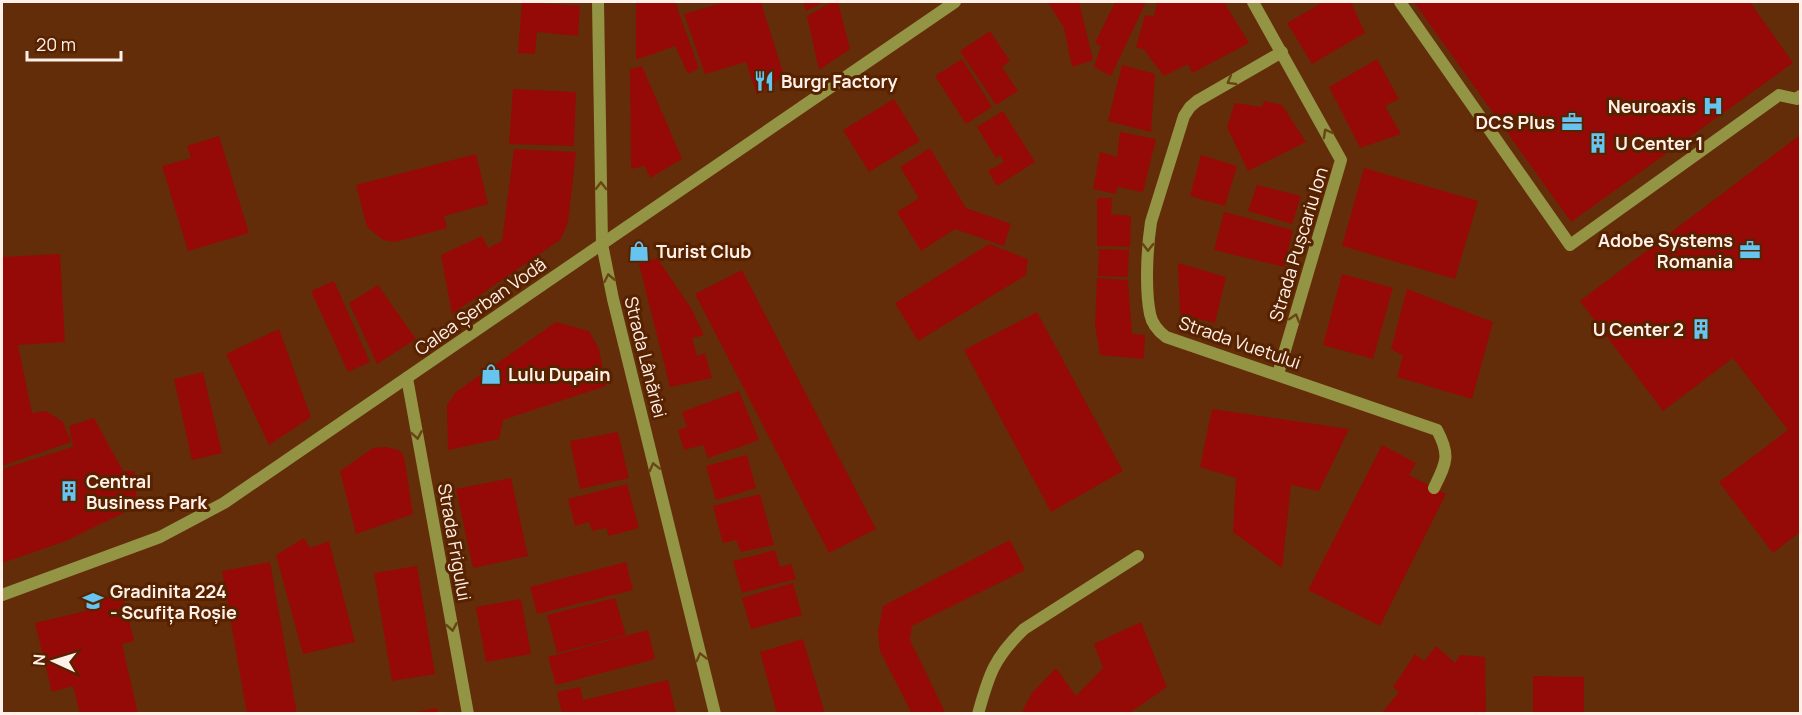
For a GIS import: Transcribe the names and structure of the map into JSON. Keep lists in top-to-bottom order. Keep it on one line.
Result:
{"streets":{"street":["Strada Pușcariu Ion","Calea Șerban Vodă","Strada Vuetului","Strada Lânăriei","Strada Frigului"]},"crossings":[["Strada Pușcariu Ion","Strada Vuetului"],["Calea Șerban Vodă","Strada Lânăriei"],["Calea Șerban Vodă","Strada Frigului"]],"one_way":["Strada Pușcariu Ion","Strada Lânăriei","Strada Frigului"],"places":{"restaurant":["Burgr Factory"],"hospital":["Neuroaxis"],"office":["DCS Plus","Adobe Systems Romania"],"building":["U Center 1","U Center 2","Central Business Park"],"shop":["Turist Club","Lulu Dupain"],"school or university":["Gradinita 224 - Scufița Roșie"]},"scale_bar":"20 m","north":"left"}
